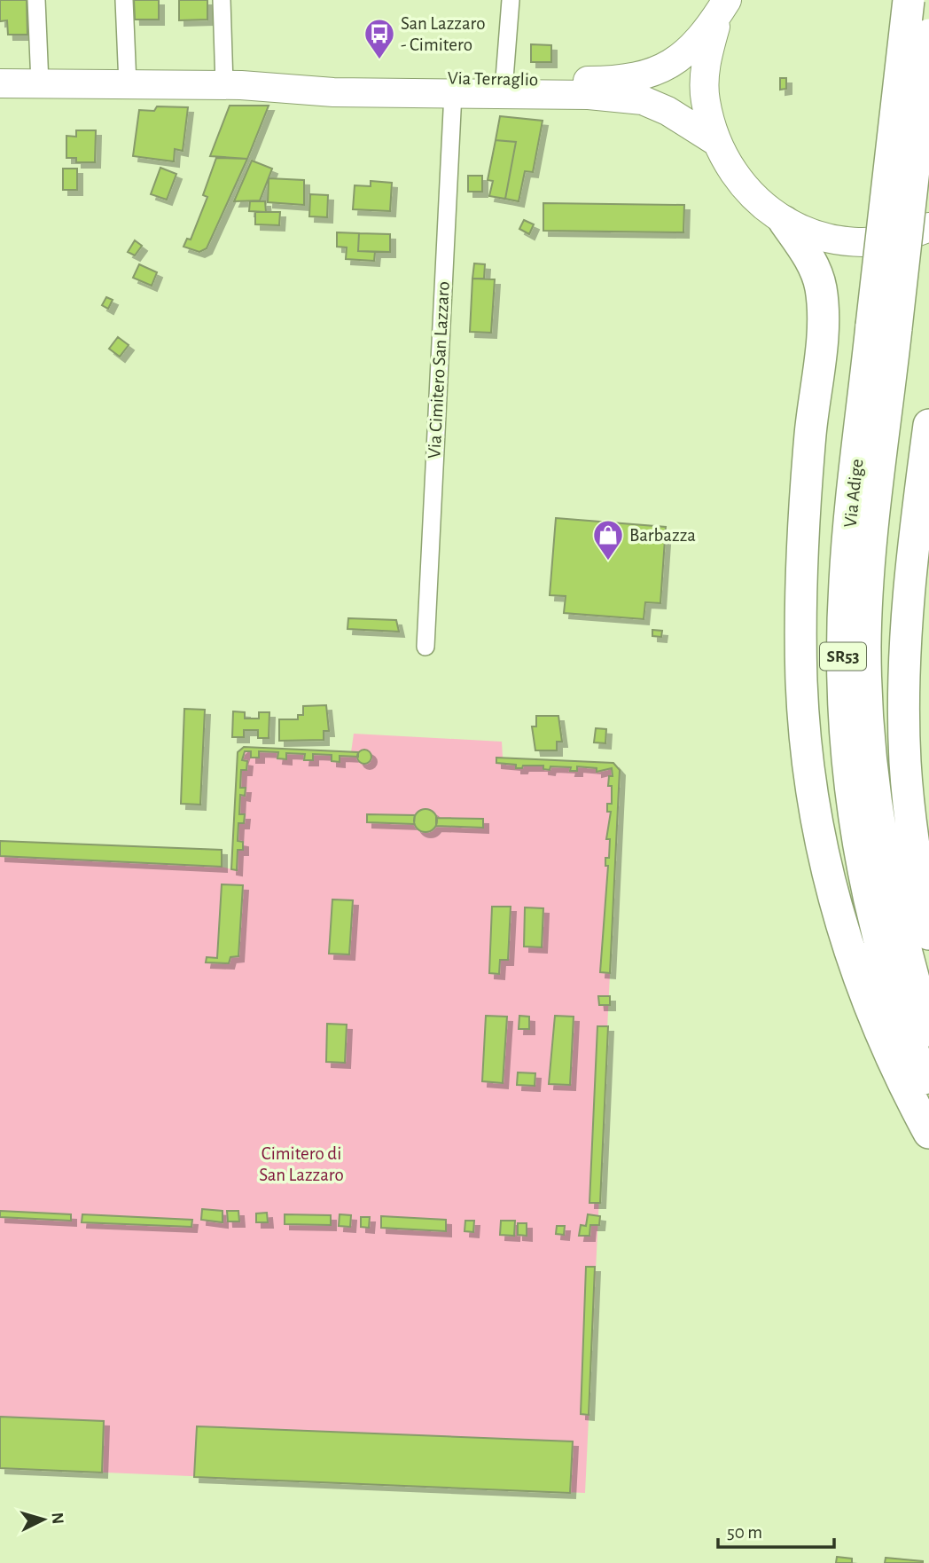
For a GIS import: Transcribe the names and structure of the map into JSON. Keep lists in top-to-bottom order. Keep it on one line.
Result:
{"streets":{"highway":["Via Adige","SR53"],"main road":["Via Terraglio"],"street":["Via Cimitero San Lazzaro"]},"crossings":[["Via Terraglio","Via Cimitero San Lazzaro"],["Via Adige","SR53"]],"parks":["Cimitero di San Lazzaro"],"places":{"bus stop":["San Lazzaro - Cimitero"],"shop":["Barbazza"]},"scale_bar":"50 m","north":"right"}
